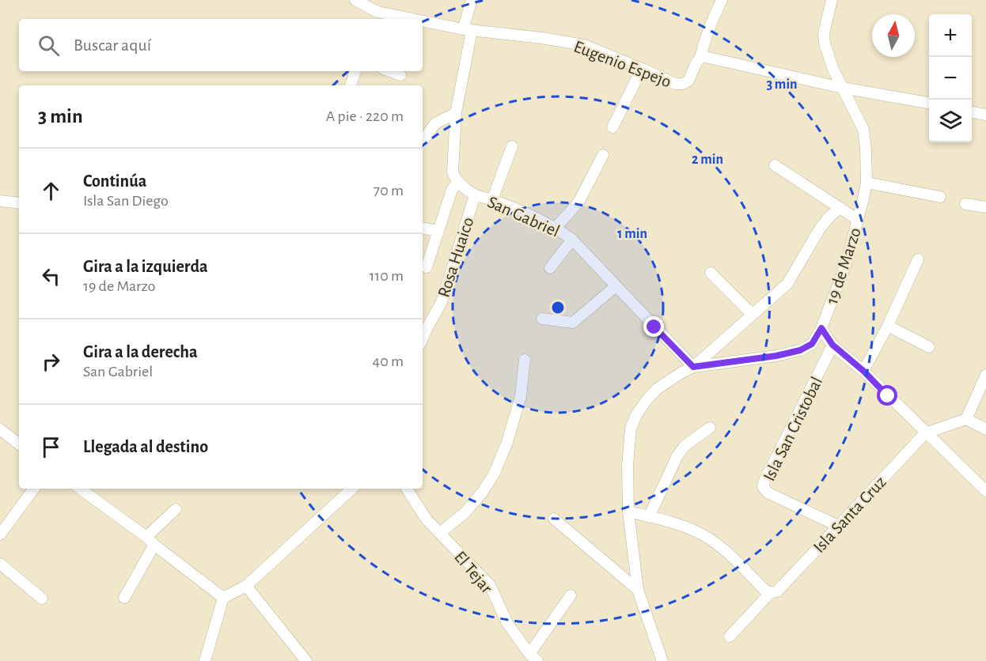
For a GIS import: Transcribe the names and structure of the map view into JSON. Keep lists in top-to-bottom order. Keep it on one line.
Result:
{"streets":{"street":["Eugenio Espejo","San Gabriel","Rosa Huaico","19 de Marzo","Isla San Cristobal","Isla Santa Cruz","El Tejar"]},"crossings":[["San Gabriel","Rosa Huaico"],["San Gabriel","19 de Marzo"],["Isla San Cristobal","Isla Santa Cruz"]],"north":"top","page":{"map_buttons":["+","−"],"search":"Buscar aquí","heading":["3 min","A pie · 220 m"],"list":[["Continúa","Isla San Diego","70 m"],["Gira a la izquierda","19 de Marzo","110 m"],["Gira a la derecha","San Gabriel","40 m"],"Llegada al destino"]},"rings":["3 min","2 min","1 min"]}
